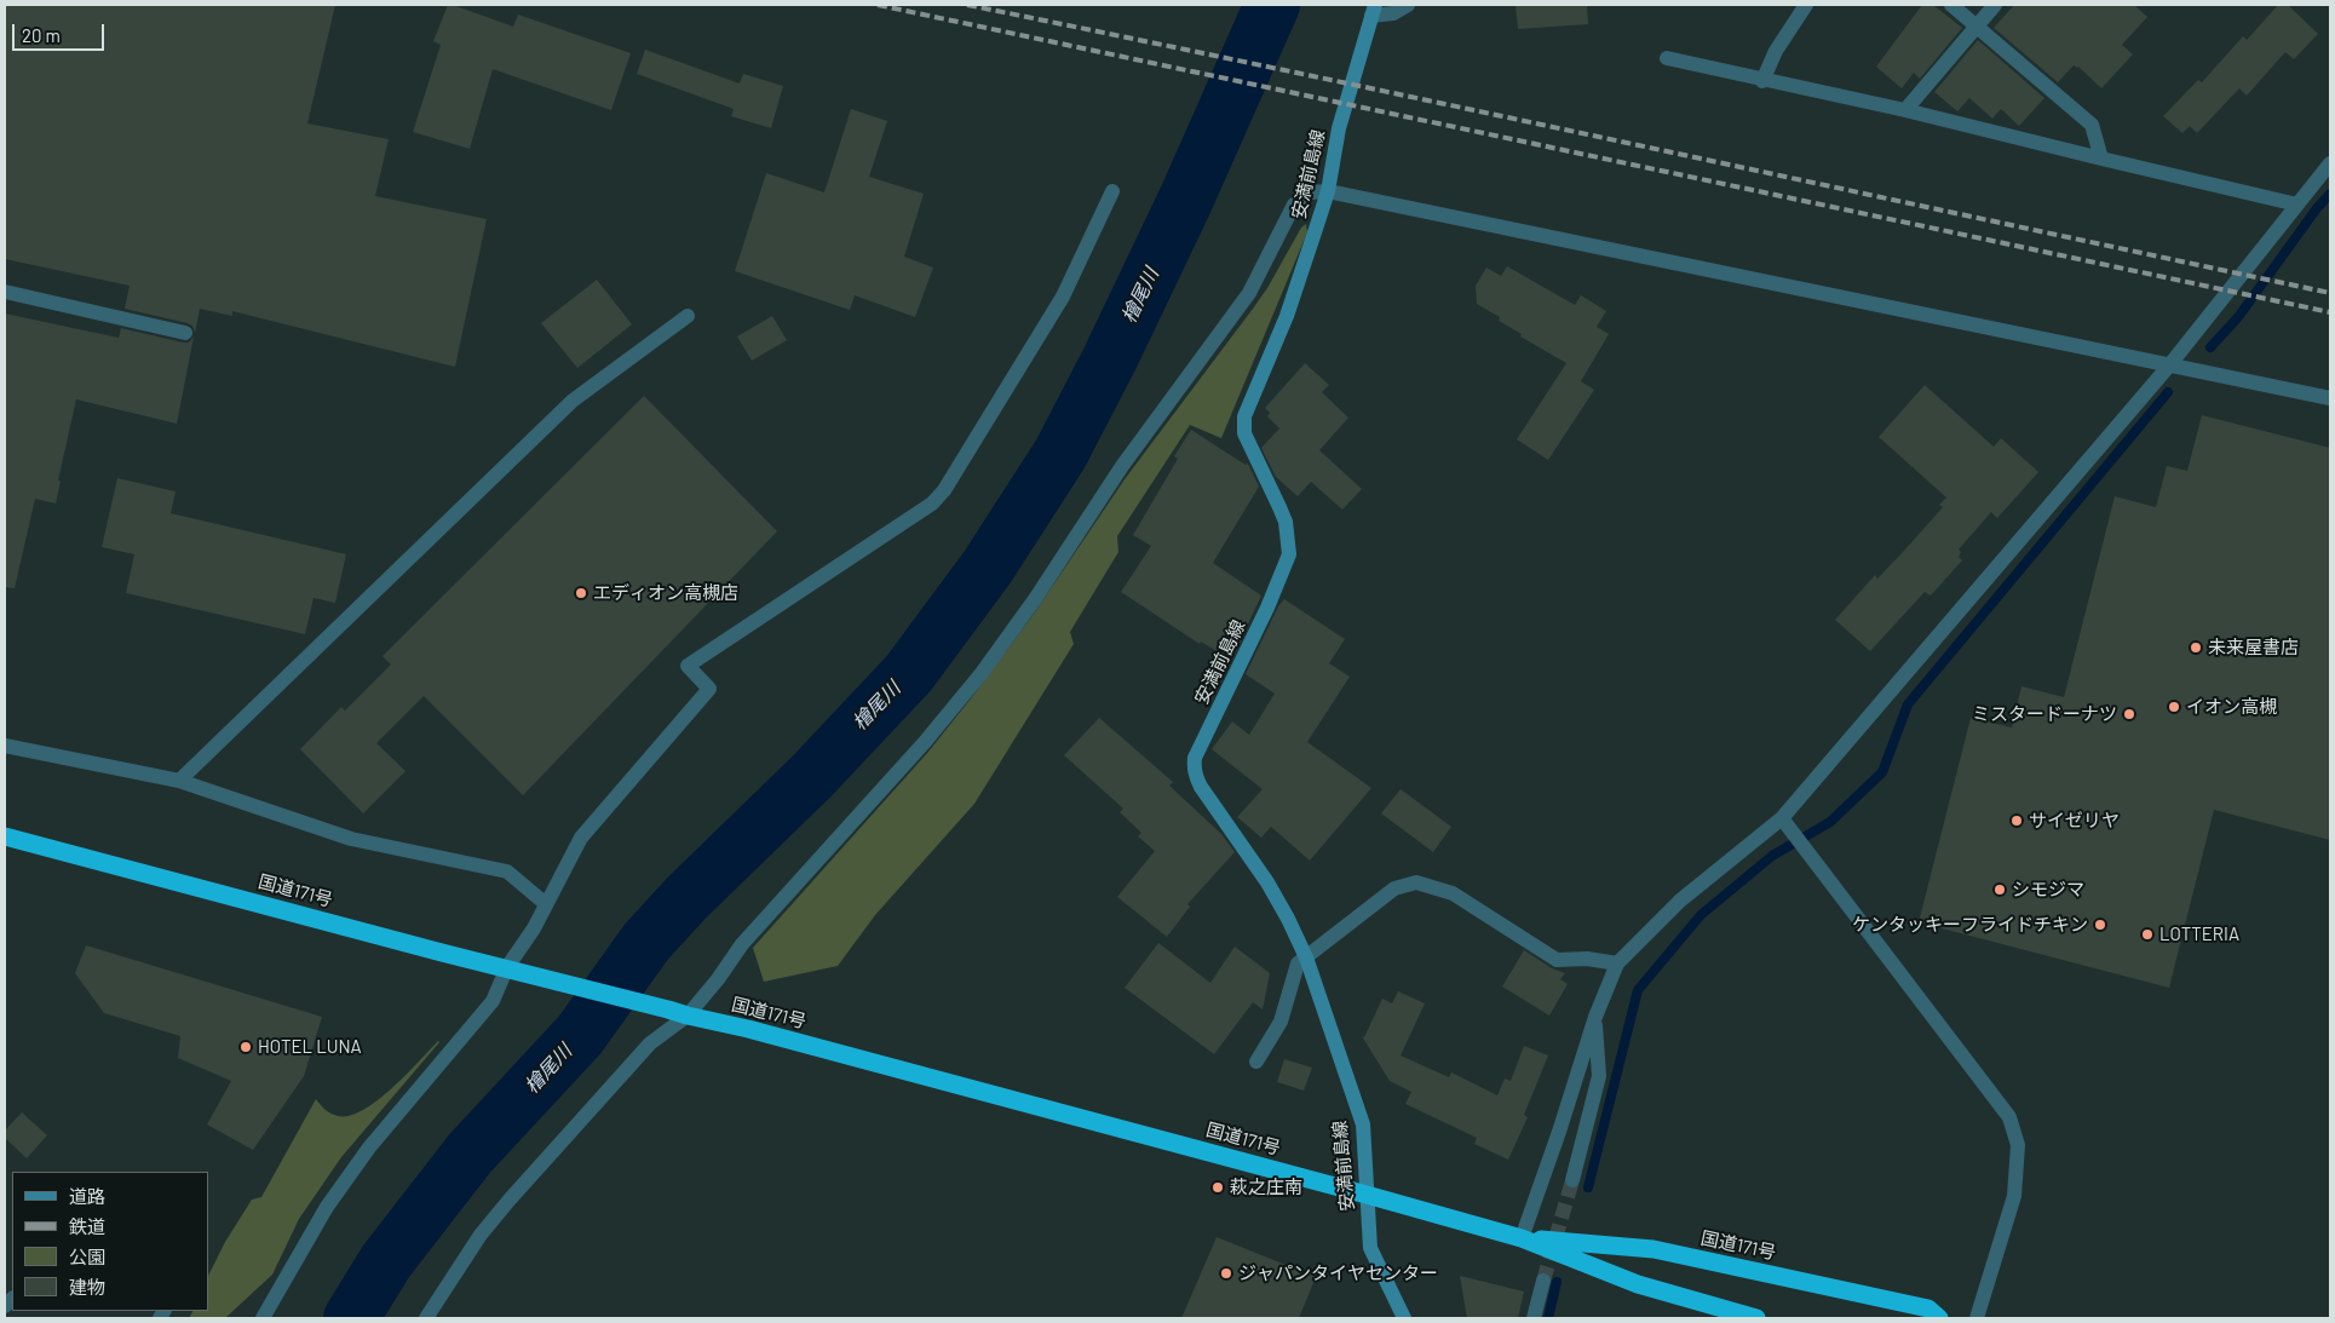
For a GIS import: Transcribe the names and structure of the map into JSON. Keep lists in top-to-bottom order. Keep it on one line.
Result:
{"streets":{"highway":["国道171号"],"main road":["安満前島線"]},"crossings":[["安満前島線","国道171号"]],"water":["檜尾川"],"places":["エディオン高槻店","未来屋書店","イオン高槻","ミスタードーナツ","サイゼリヤ","シモジマ","ケンタッキーフライドチキン","LOTTERIA","HOTEL LUNA","萩之庄南","ジャパンタイヤセンター"],"legend":["道路","鉄道","公園","建物"],"scale_bar":"20 m"}
